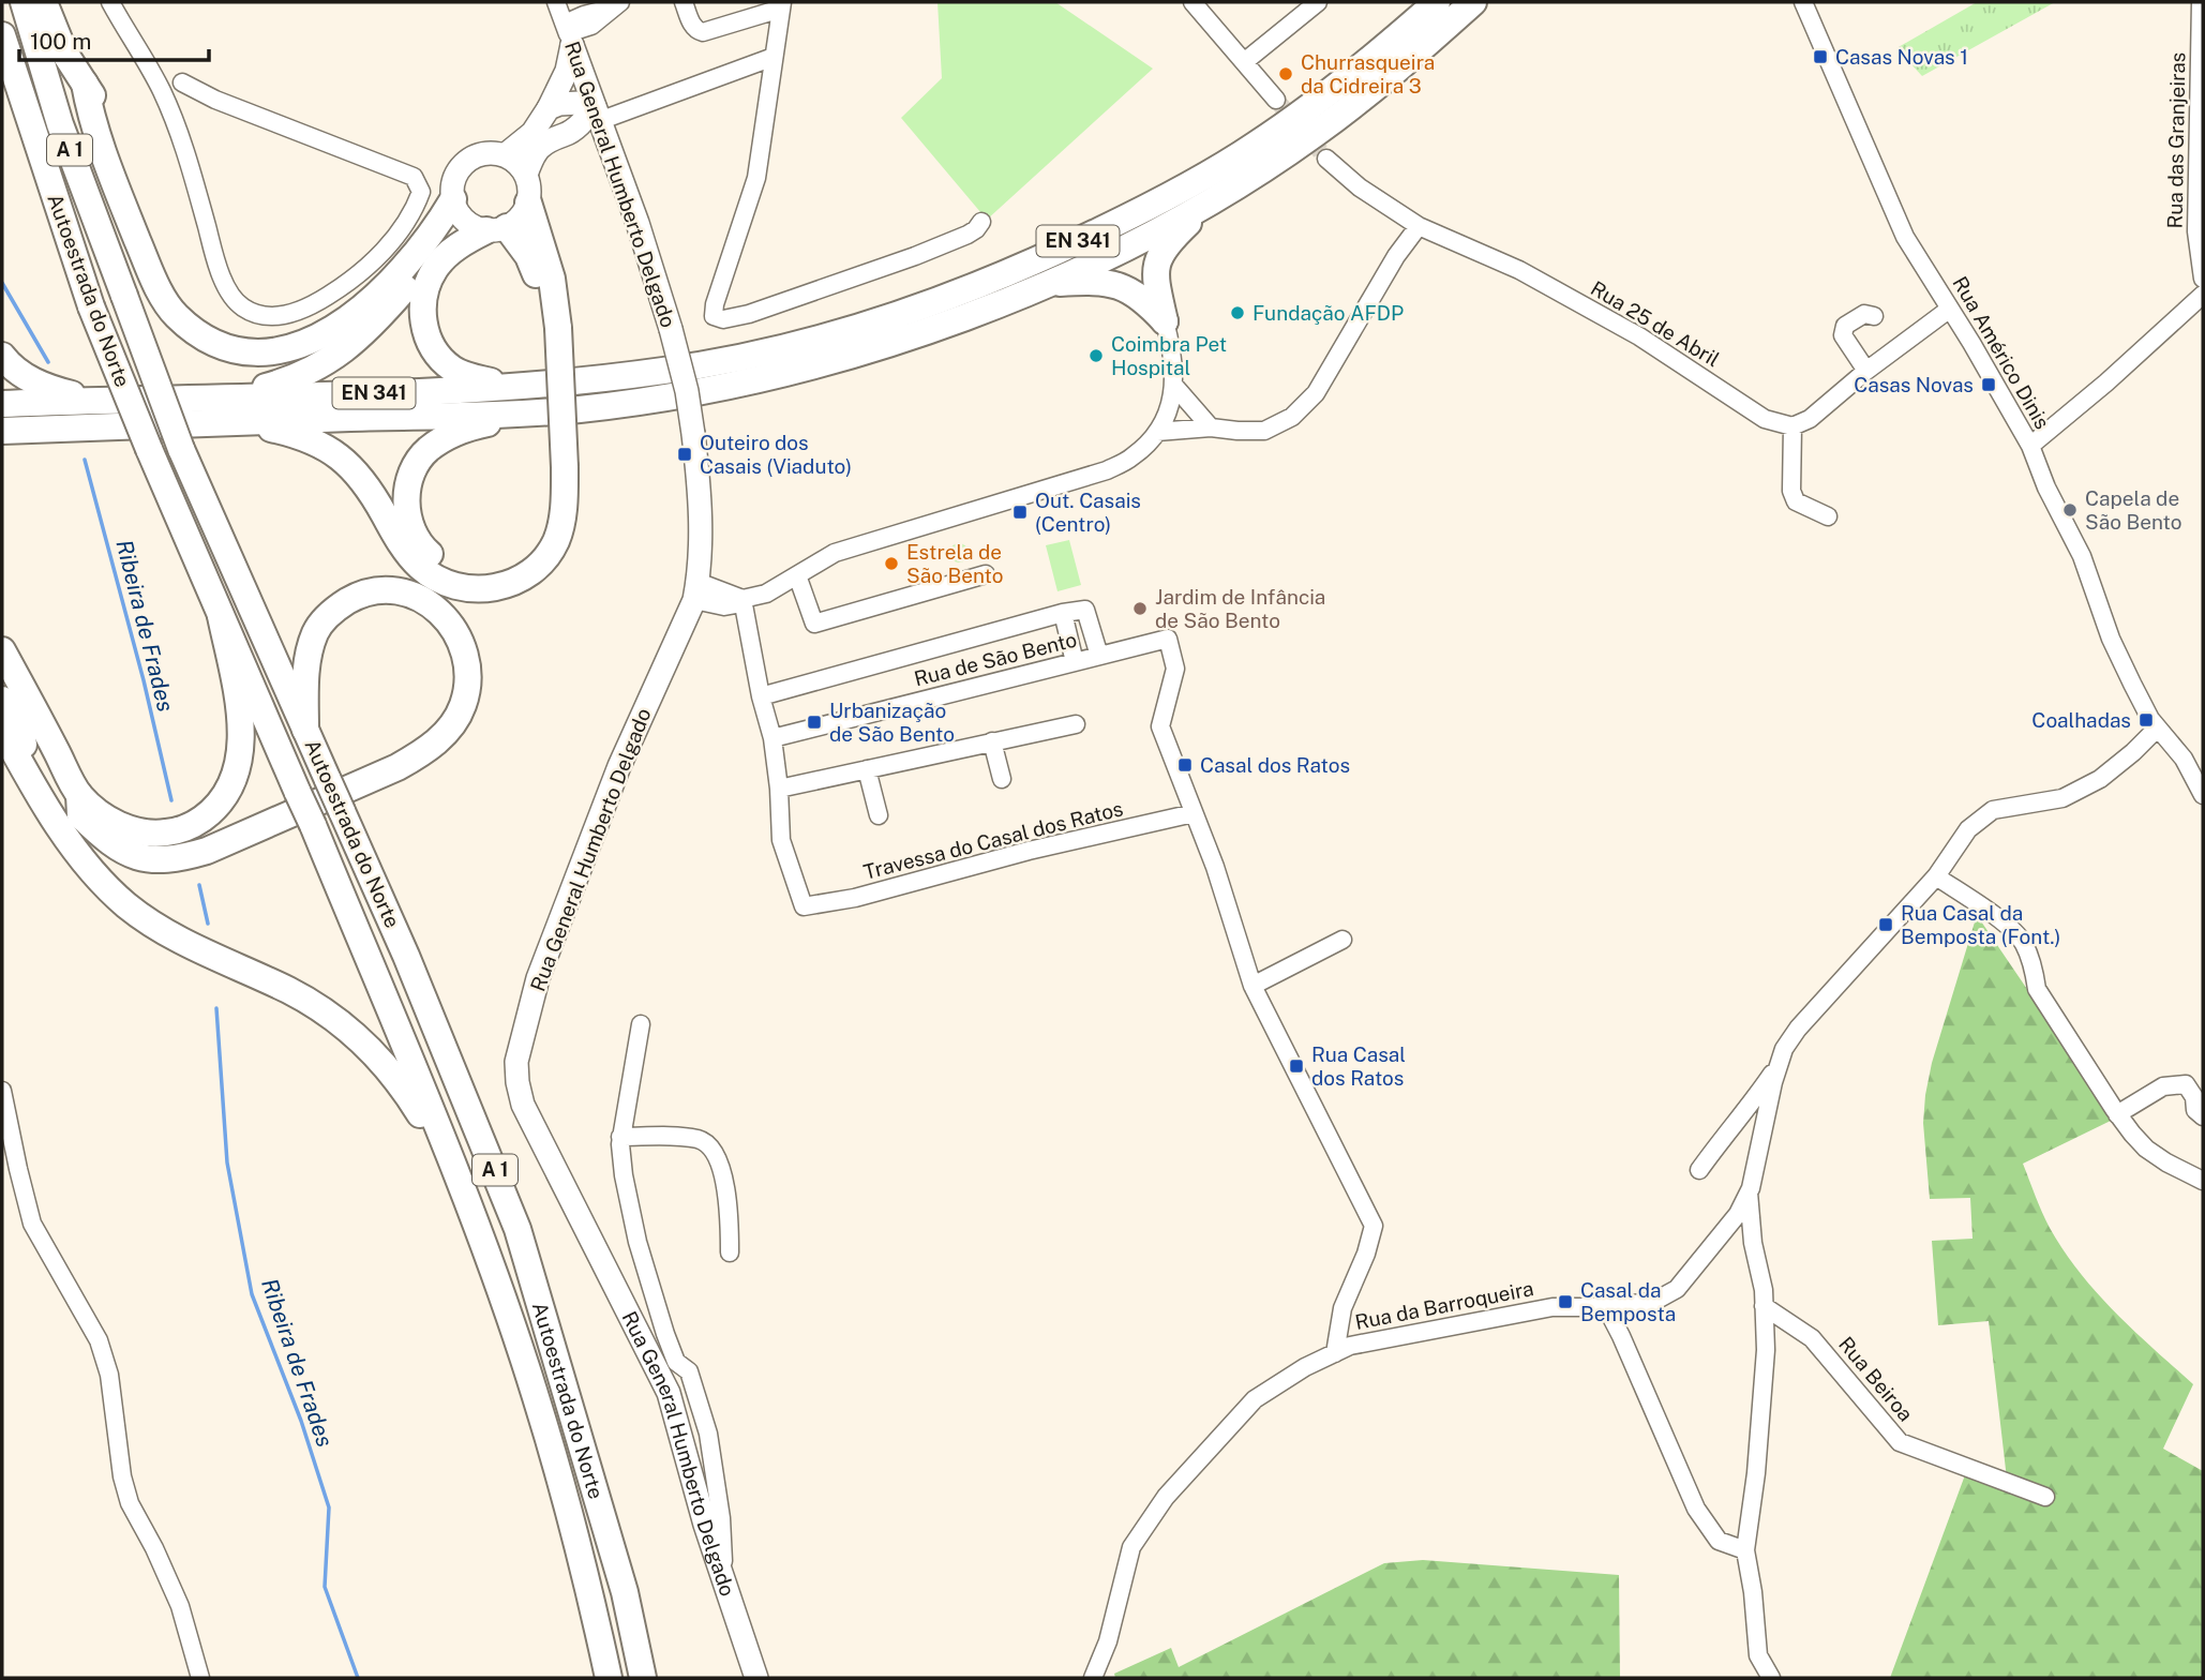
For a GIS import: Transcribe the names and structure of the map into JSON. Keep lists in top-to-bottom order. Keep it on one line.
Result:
{"streets":{"highway":["A 1","EN 341","Autoestrada do Norte"],"main road":["Rua General Humberto Delgado"],"street":["Rua das Granjeiras","Rua 25 de Abril","Rua Américo Dinis","Rua de São Bento","Travessa do Casal dos Ratos","Rua da Barroqueira","Rua Beiroa"]},"water":["Ribeira de Frades"],"places":{"transit":["Casas Novas 1","Casas Novas","Outeiro dos Casais (Viaduto)","Out. Casais (Centro)","Coalhadas","Urbanização de São Bento","Casal dos Ratos","Rua Casal da Bemposta (Font.)","Rua Casal dos Ratos","Casal da Bemposta"],"other":["Churrasqueira da Cidreira 3","Fundação AFDP","Coimbra Pet Hospital","Capela de São Bento","Estrela de São Bento","Jardim de Infância de São Bento"]},"scale_bar":"100 m"}
